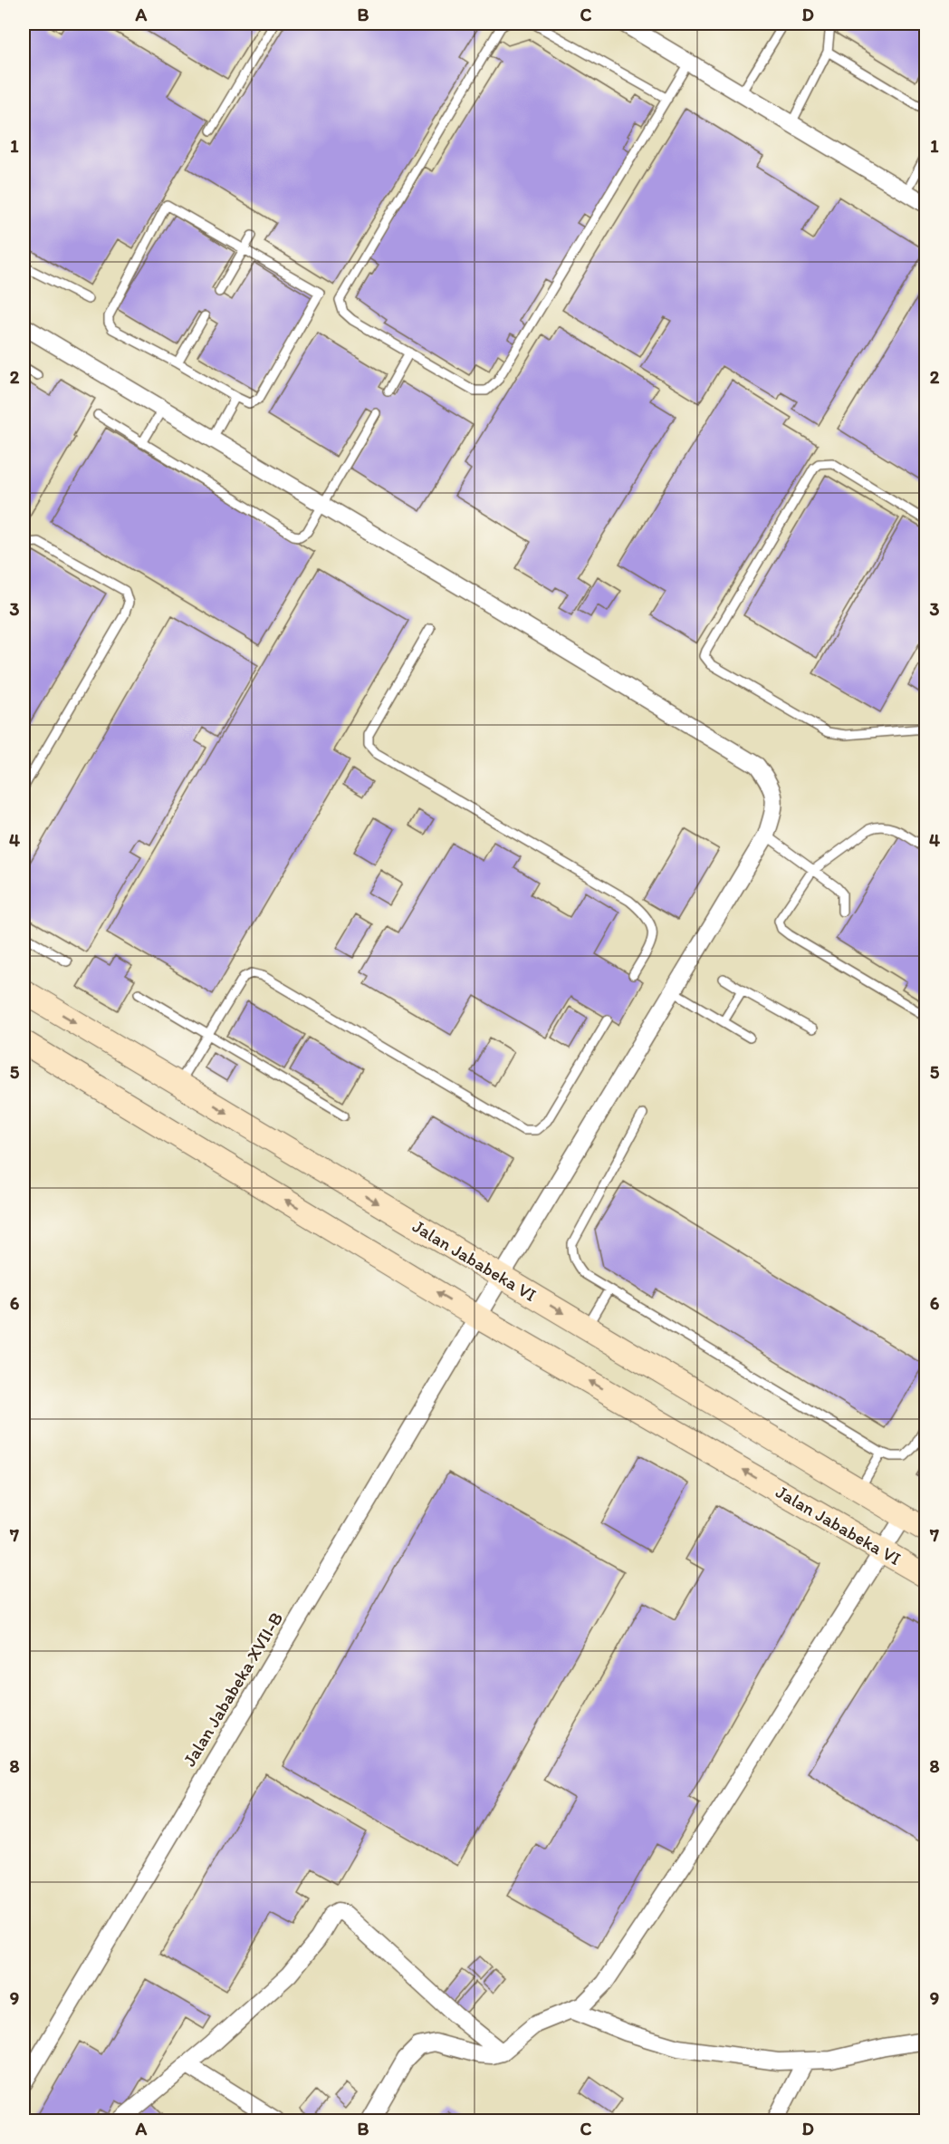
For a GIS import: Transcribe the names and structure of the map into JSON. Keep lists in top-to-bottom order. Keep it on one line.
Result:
{"streets":{"street":["Jalan Jababeka VI","Jalan Jababeka XVII-B"]},"crossings":[["Jalan Jababeka VI","Jalan Jababeka XVII-B"]],"grid":{"columns":["A","B","C","D"],"rows":["1","2","3","4","5","6","7","8","9"]}}
